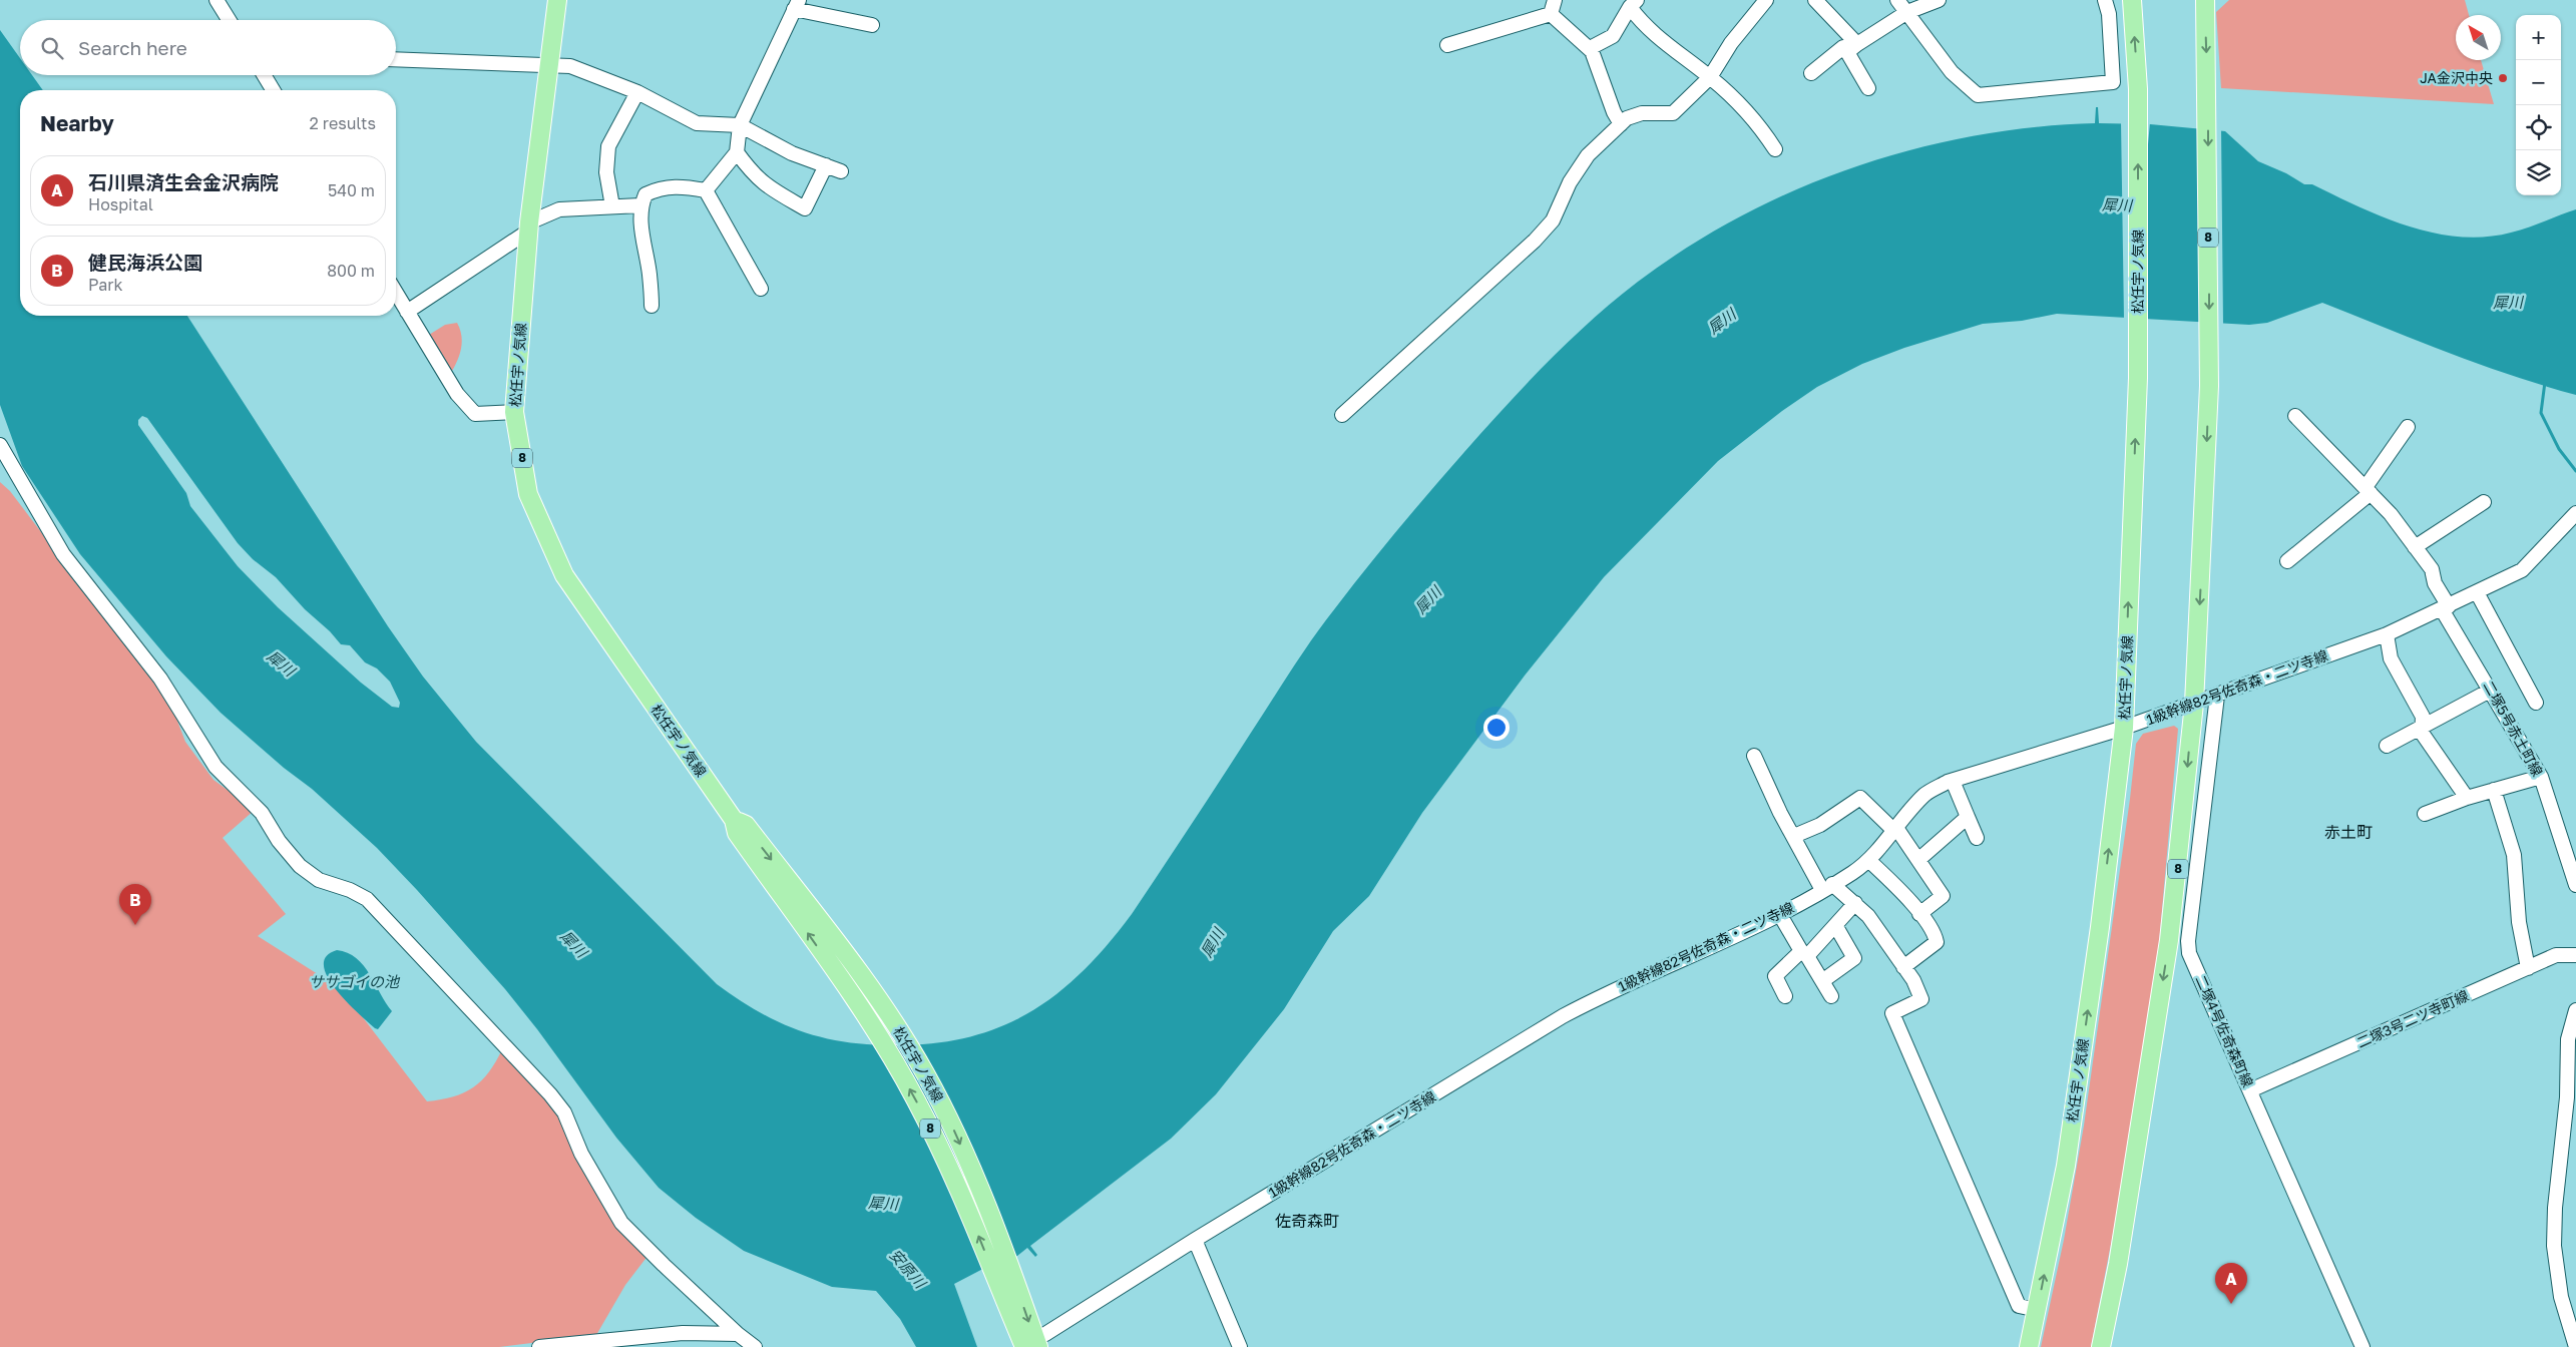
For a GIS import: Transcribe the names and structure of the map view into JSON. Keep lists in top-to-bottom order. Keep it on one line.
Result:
{"streets":{"main road":["8","松任宇ノ気線"],"street":["1級幹線82号佐奇森・二ツ寺線","二塚5号赤土町線","二塚3号二ツ寺町線","二塚4号佐奇森町線"]},"crossings":[["8","1級幹線82号佐奇森・二ツ寺線"],["松任宇ノ気線","1級幹線82号佐奇森・二ツ寺線"],["1級幹線82号佐奇森・二ツ寺線","二塚5号赤土町線"],["1級幹線82号佐奇森・二ツ寺線","二塚4号佐奇森町線"],["二塚3号二ツ寺町線","二塚4号佐奇森町線"]],"districts":["赤土町","佐奇森町"],"water":["犀川","ササゴイの池","安原川"],"places":["JA金沢中央"],"north":"top left","page":{"map_buttons":["+","−"],"search":"Search here","heading":["Nearby","2 results"],"list":[{"mark":"A","name":"石川県済生会金沢病院","note":"Hospital","value":"540 m"},{"mark":"B","name":"健民海浜公園","note":"Park","value":"800 m"}],"pins":["B","A"]}}
